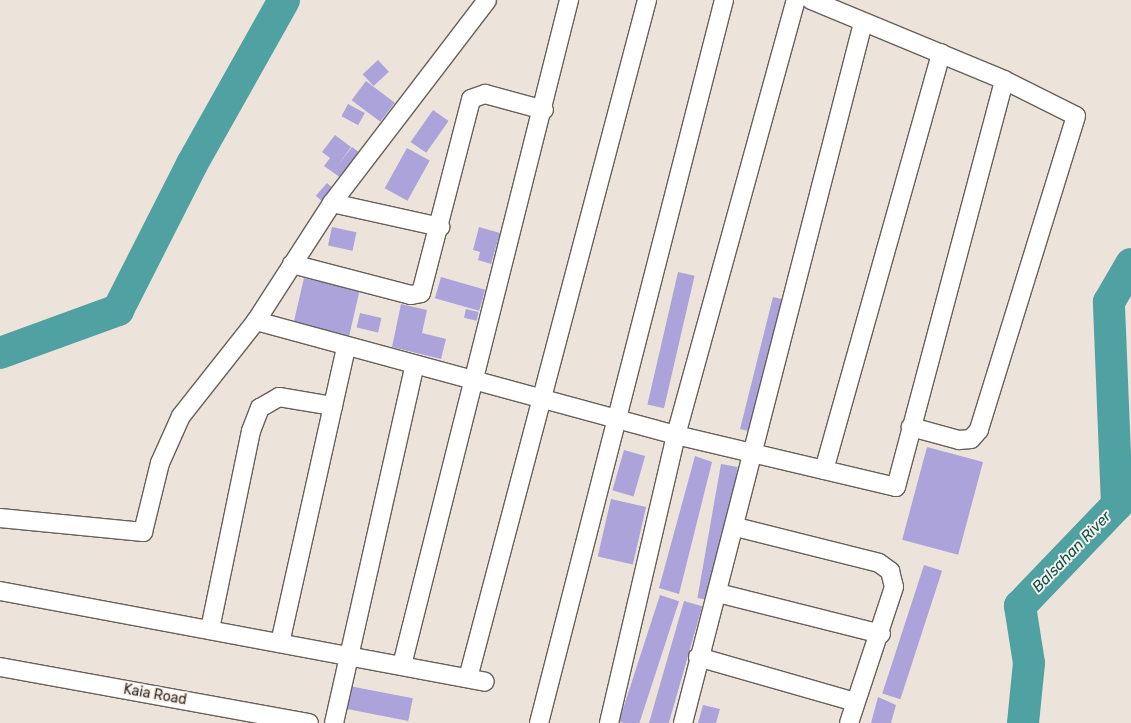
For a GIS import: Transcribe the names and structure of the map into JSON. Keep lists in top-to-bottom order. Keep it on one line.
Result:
{"streets":{"street":["Kaia Road"]},"water":["Balsahan River"]}
